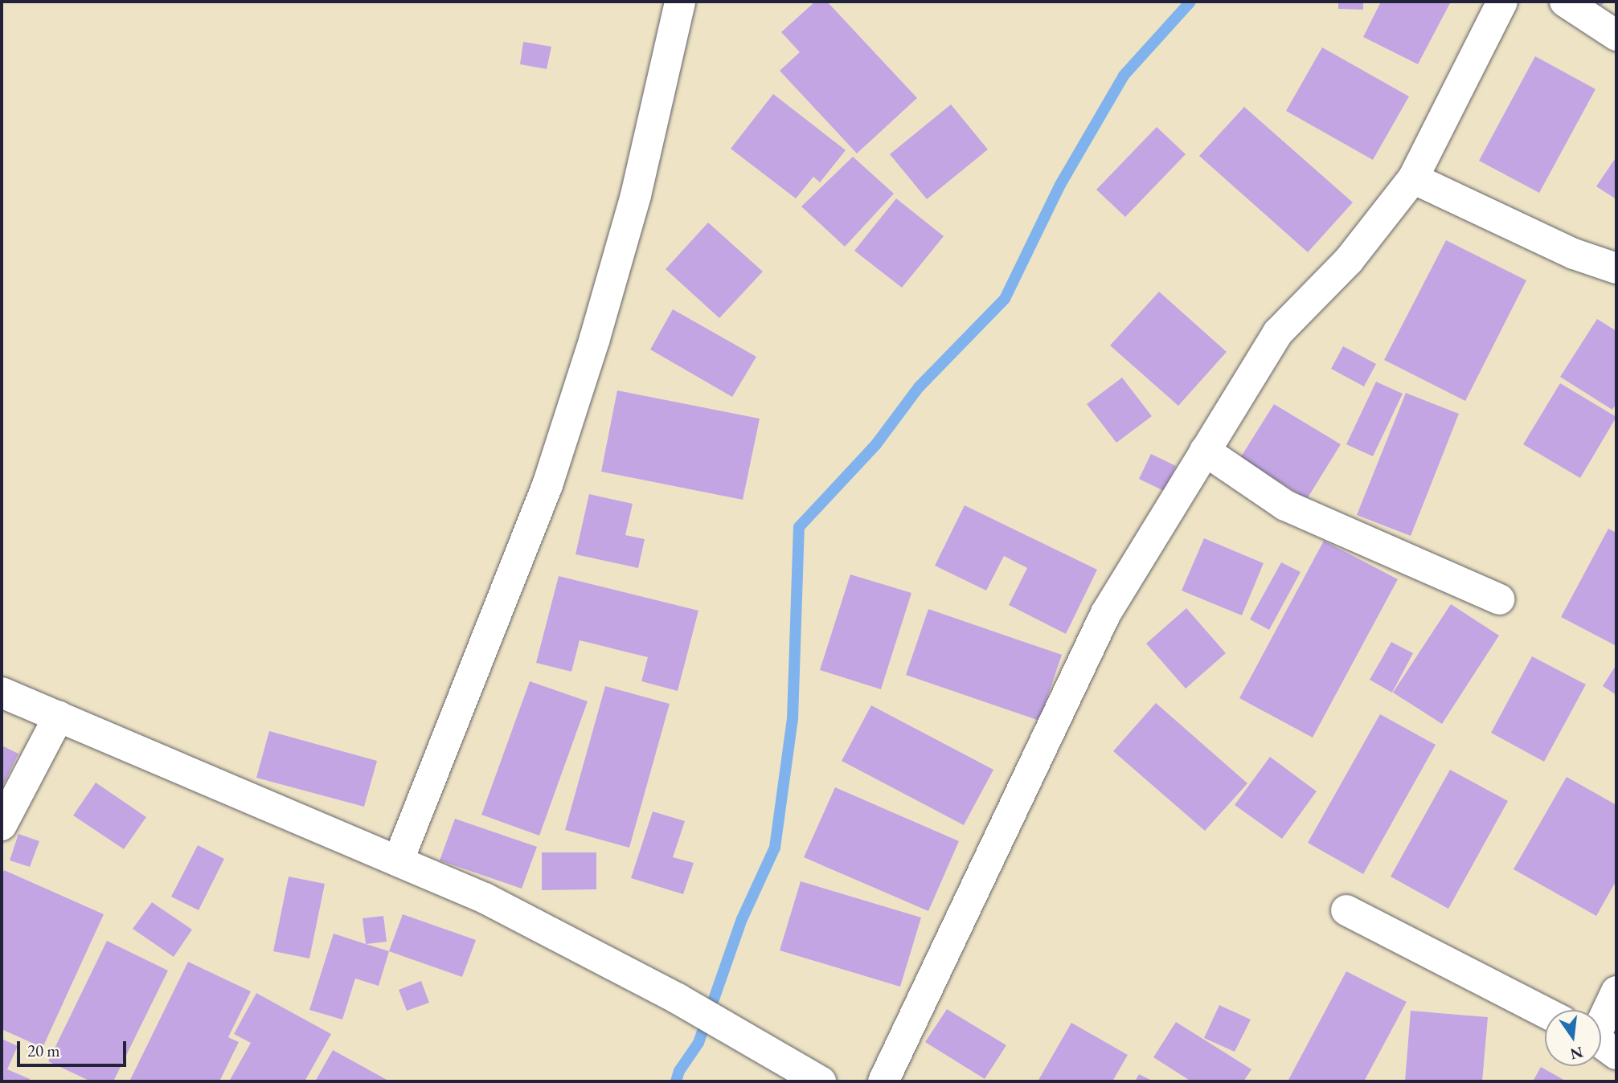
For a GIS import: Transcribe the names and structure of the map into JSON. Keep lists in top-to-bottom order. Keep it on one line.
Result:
{"scale_bar":"20 m","north":"bottom"}
